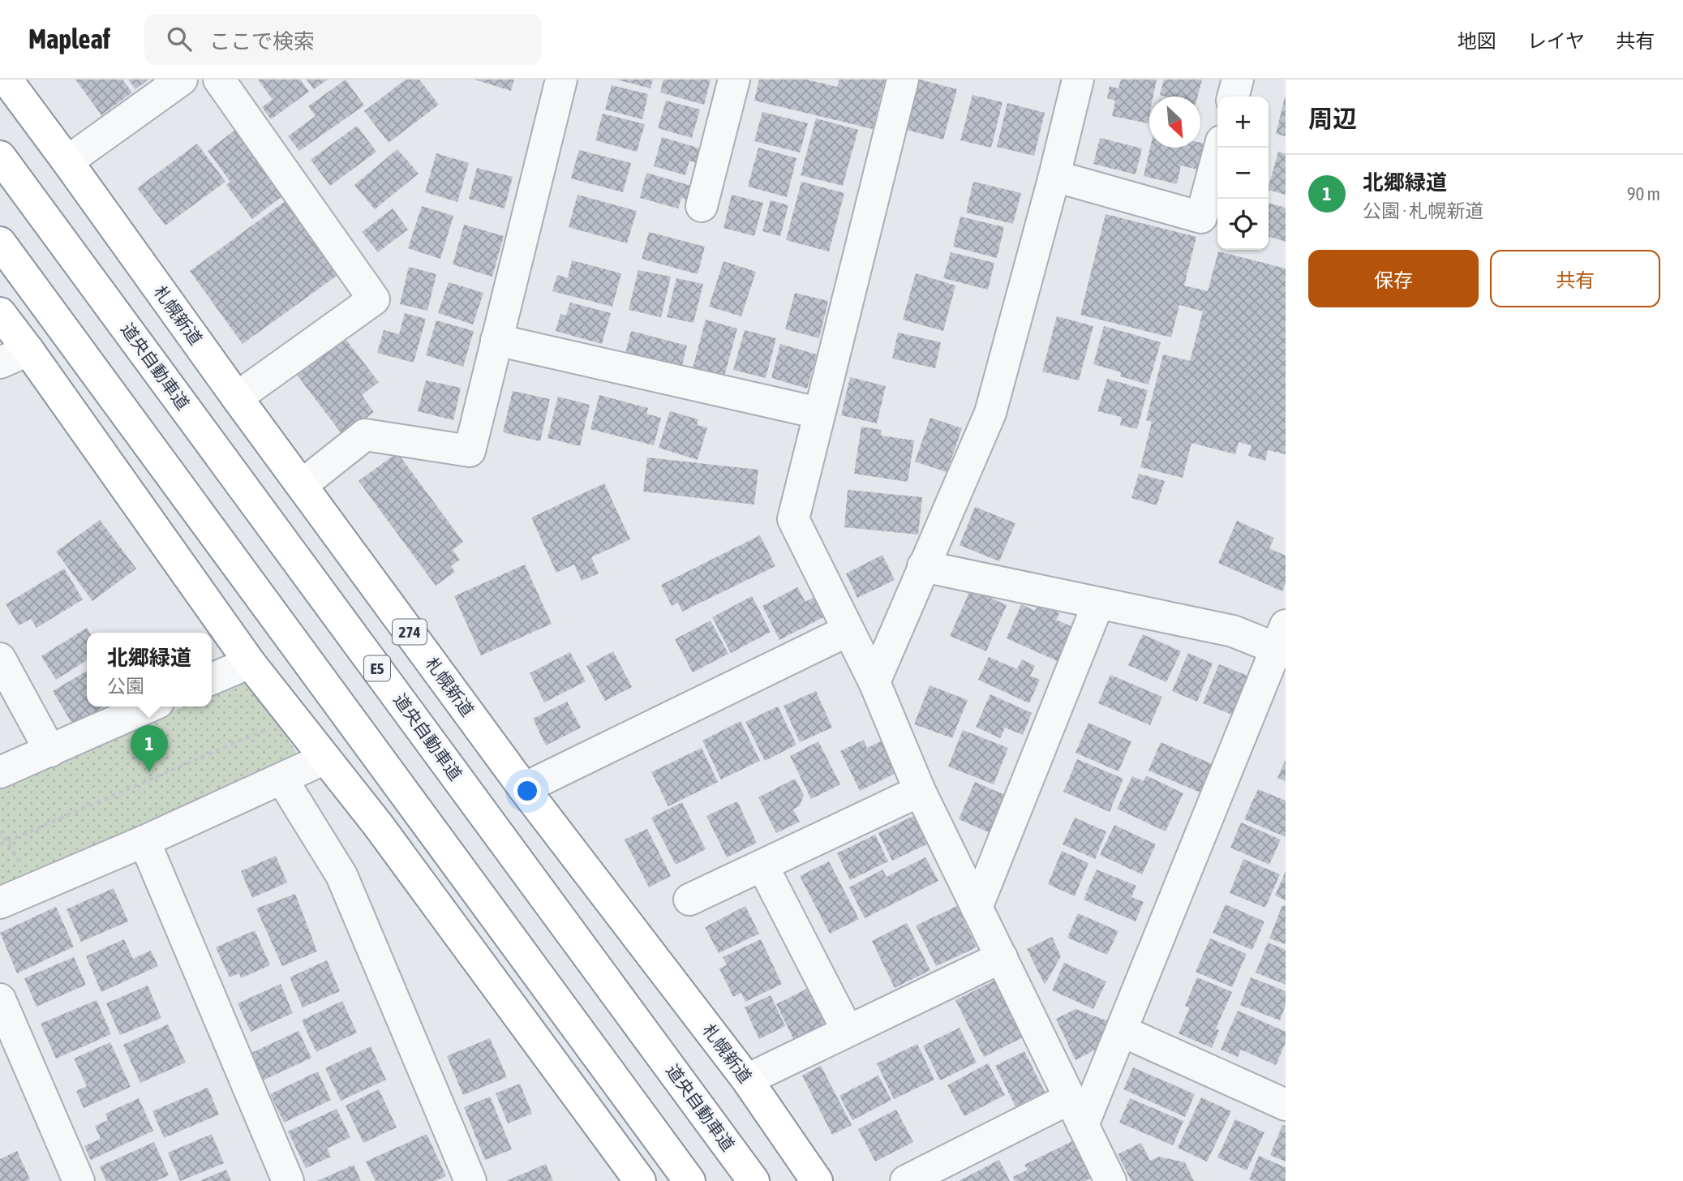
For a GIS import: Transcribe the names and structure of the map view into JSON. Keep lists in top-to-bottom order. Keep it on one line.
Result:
{"streets":{"highway":["札幌新道","道央自動車道","274","E5"]},"north":"bottom right","page":{"header":"Mapleaf","search":"ここで検索","nav":["地図","レイヤ","共有"],"heading":"周辺","map_buttons":["+","−"],"list":[{"mark":"1","name":"北郷緑道","note":"公園 · 札幌新道","value":"90 m"}],"buttons":["保存","共有"],"popup":["北郷緑道","公園"],"pins":"1"}}
